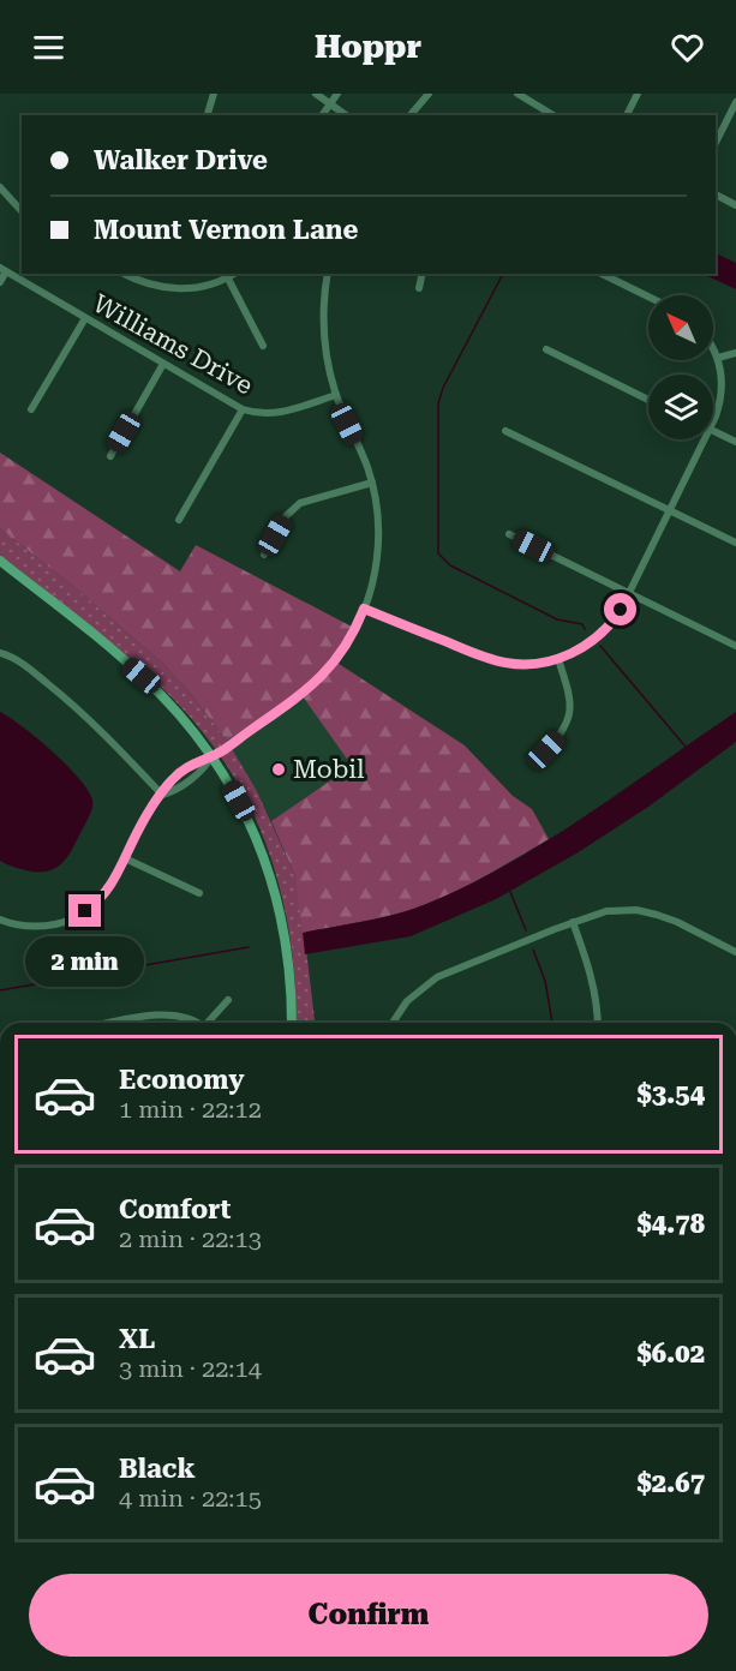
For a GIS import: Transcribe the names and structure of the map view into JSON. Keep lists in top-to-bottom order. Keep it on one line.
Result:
{"streets":{"street":["Williams Drive"]},"places":["Mobil"],"north":"top left","page":{"header":"Hoppr","banner":["Walker Drive","Mount Vernon Lane"],"bubble":"2 min","list":[{"name":"Economy","note":"1 min · 22:12","value":"$3.54"},{"name":"Comfort","note":"2 min · 22:13","value":"$4.78"},{"name":"XL","note":"3 min · 22:14","value":"$6.02"},{"name":"Black","note":"4 min · 22:15","value":"$2.67"}],"buttons":"Confirm"}}
